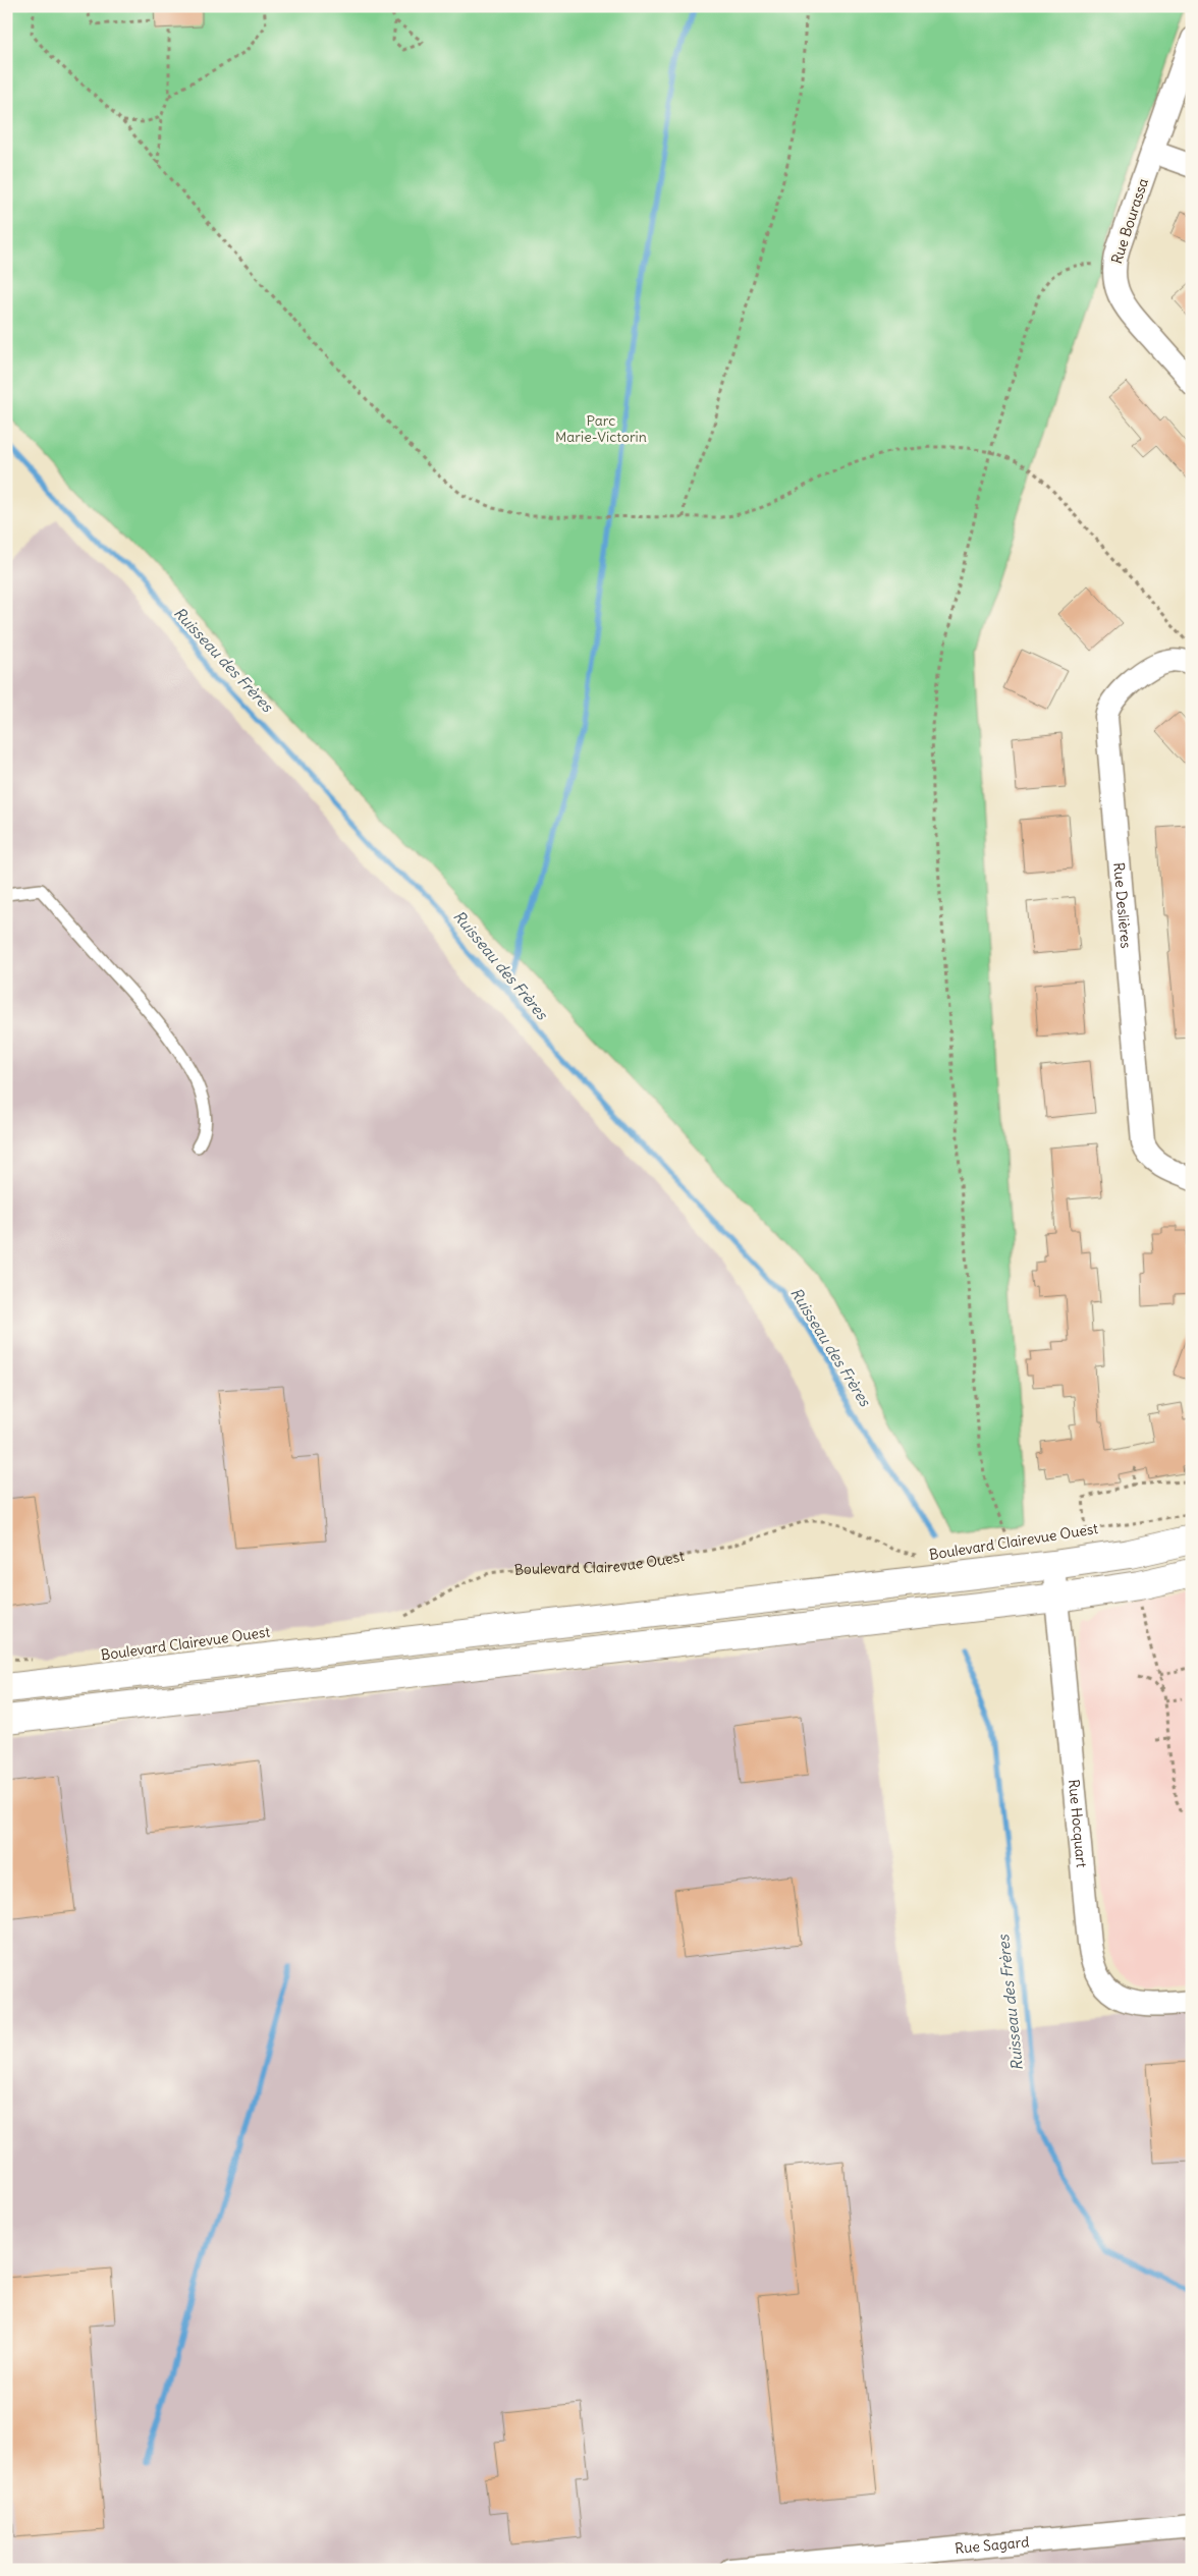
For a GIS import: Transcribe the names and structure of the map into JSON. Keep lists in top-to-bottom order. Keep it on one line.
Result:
{"streets":{"street":["Rue Bourassa","Rue Deslières","Boulevard Clairevue Ouest","Rue Hocquart","Rue Sagard"]},"crossings":[["Boulevard Clairevue Ouest","Rue Hocquart"]],"water":["Ruisseau des Frères"],"parks":["Parc Marie-Victorin"]}
